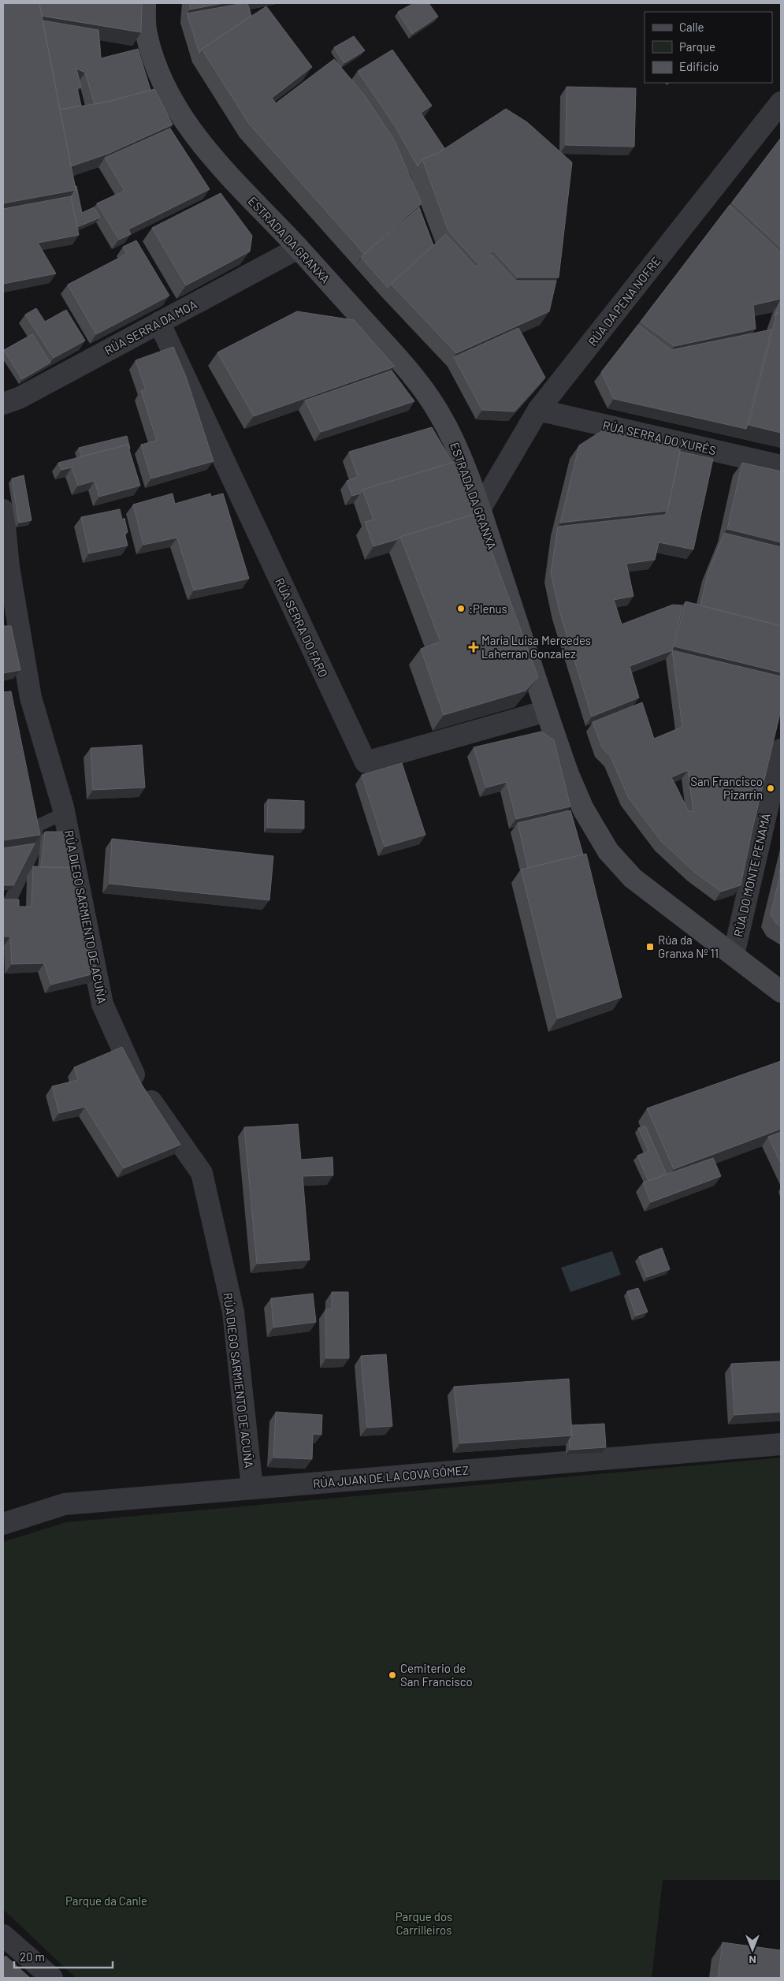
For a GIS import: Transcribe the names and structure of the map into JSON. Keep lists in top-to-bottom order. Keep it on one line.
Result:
{"streets":{"main road":["ESTRADA DA GRANXA"],"street":["RÚA DA PENA NOFRE","RÚA SERRA DA MOA","RÚA SERRA DO XURÉS","RÚA SERRA DO FARO","RÚA DO MONTE PENAMÁ","RÚA DIEGO SARMIENTO DE ACUÑA","RÚA JUAN DE LA COVA GÓMEZ"]},"crossings":[["ESTRADA DA GRANXA","RÚA DA PENA NOFRE"],["ESTRADA DA GRANXA","RÚA SERRA DA MOA"],["ESTRADA DA GRANXA","RÚA SERRA DO FARO"],["ESTRADA DA GRANXA","RÚA DO MONTE PENAMÁ"],["RÚA DA PENA NOFRE","RÚA SERRA DO XURÉS"],["RÚA SERRA DA MOA","RÚA SERRA DO FARO"],["RÚA DIEGO SARMIENTO DE ACUÑA","RÚA JUAN DE LA COVA GÓMEZ"]],"parks":["Parque da Canle","Parque dos Carrilleiros"],"places":{"other":[":Plenus","San Francisco Pizarrin","Cemiterio de San Francisco"],"health":["María Luisa Mercedes Laherran Gonzalez"],"transit":["Rúa da Granxa Nº 11"]},"legend":["Calle","Parque","Edificio"],"scale_bar":"20 m","north":"bottom"}
